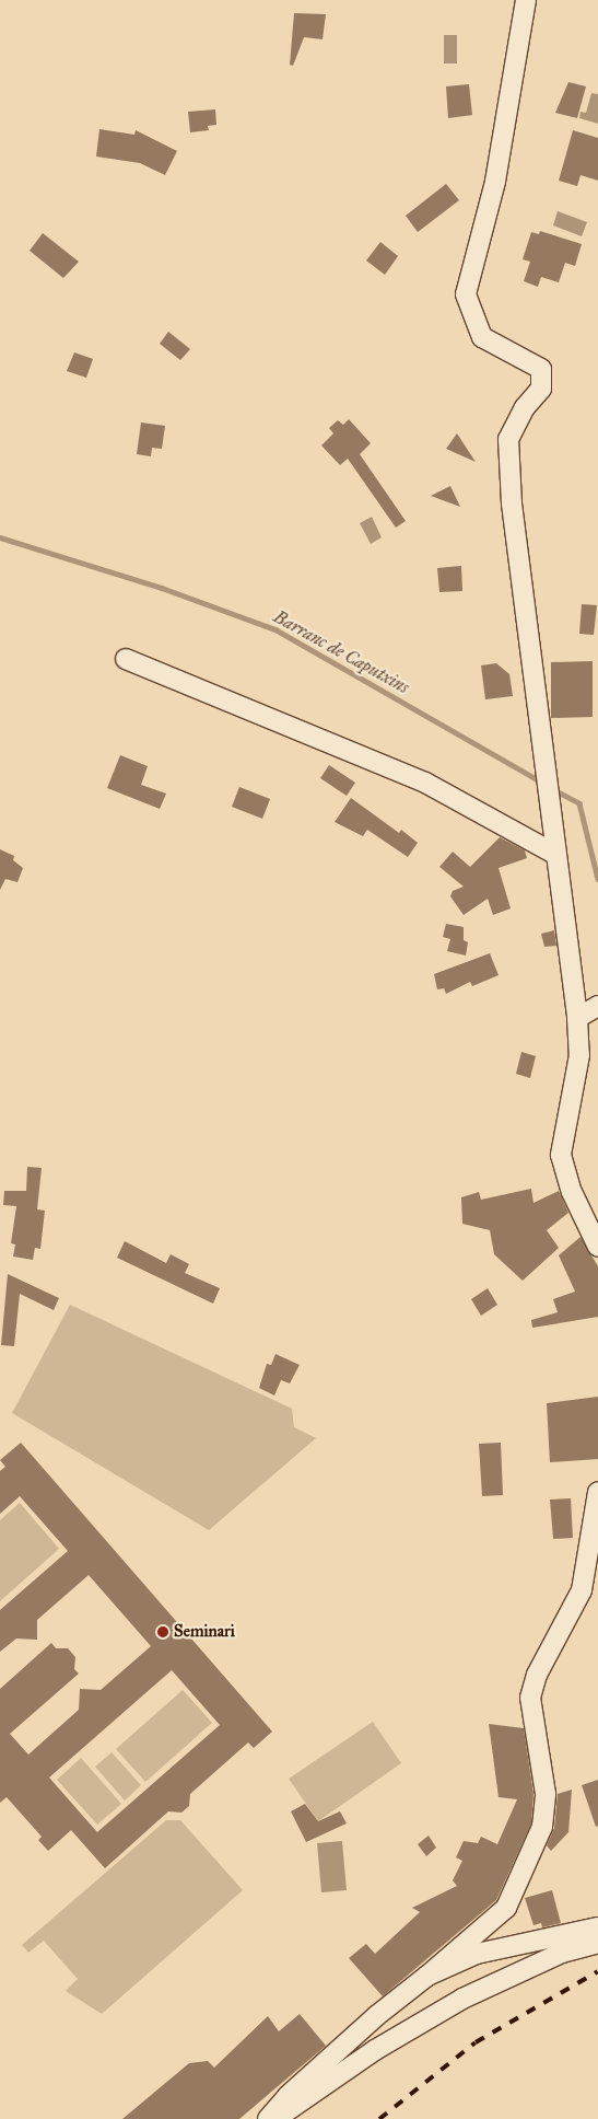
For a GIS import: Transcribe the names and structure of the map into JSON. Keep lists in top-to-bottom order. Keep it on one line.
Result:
{"water":["Barranc de Caputxins"],"places":["Seminari"]}
